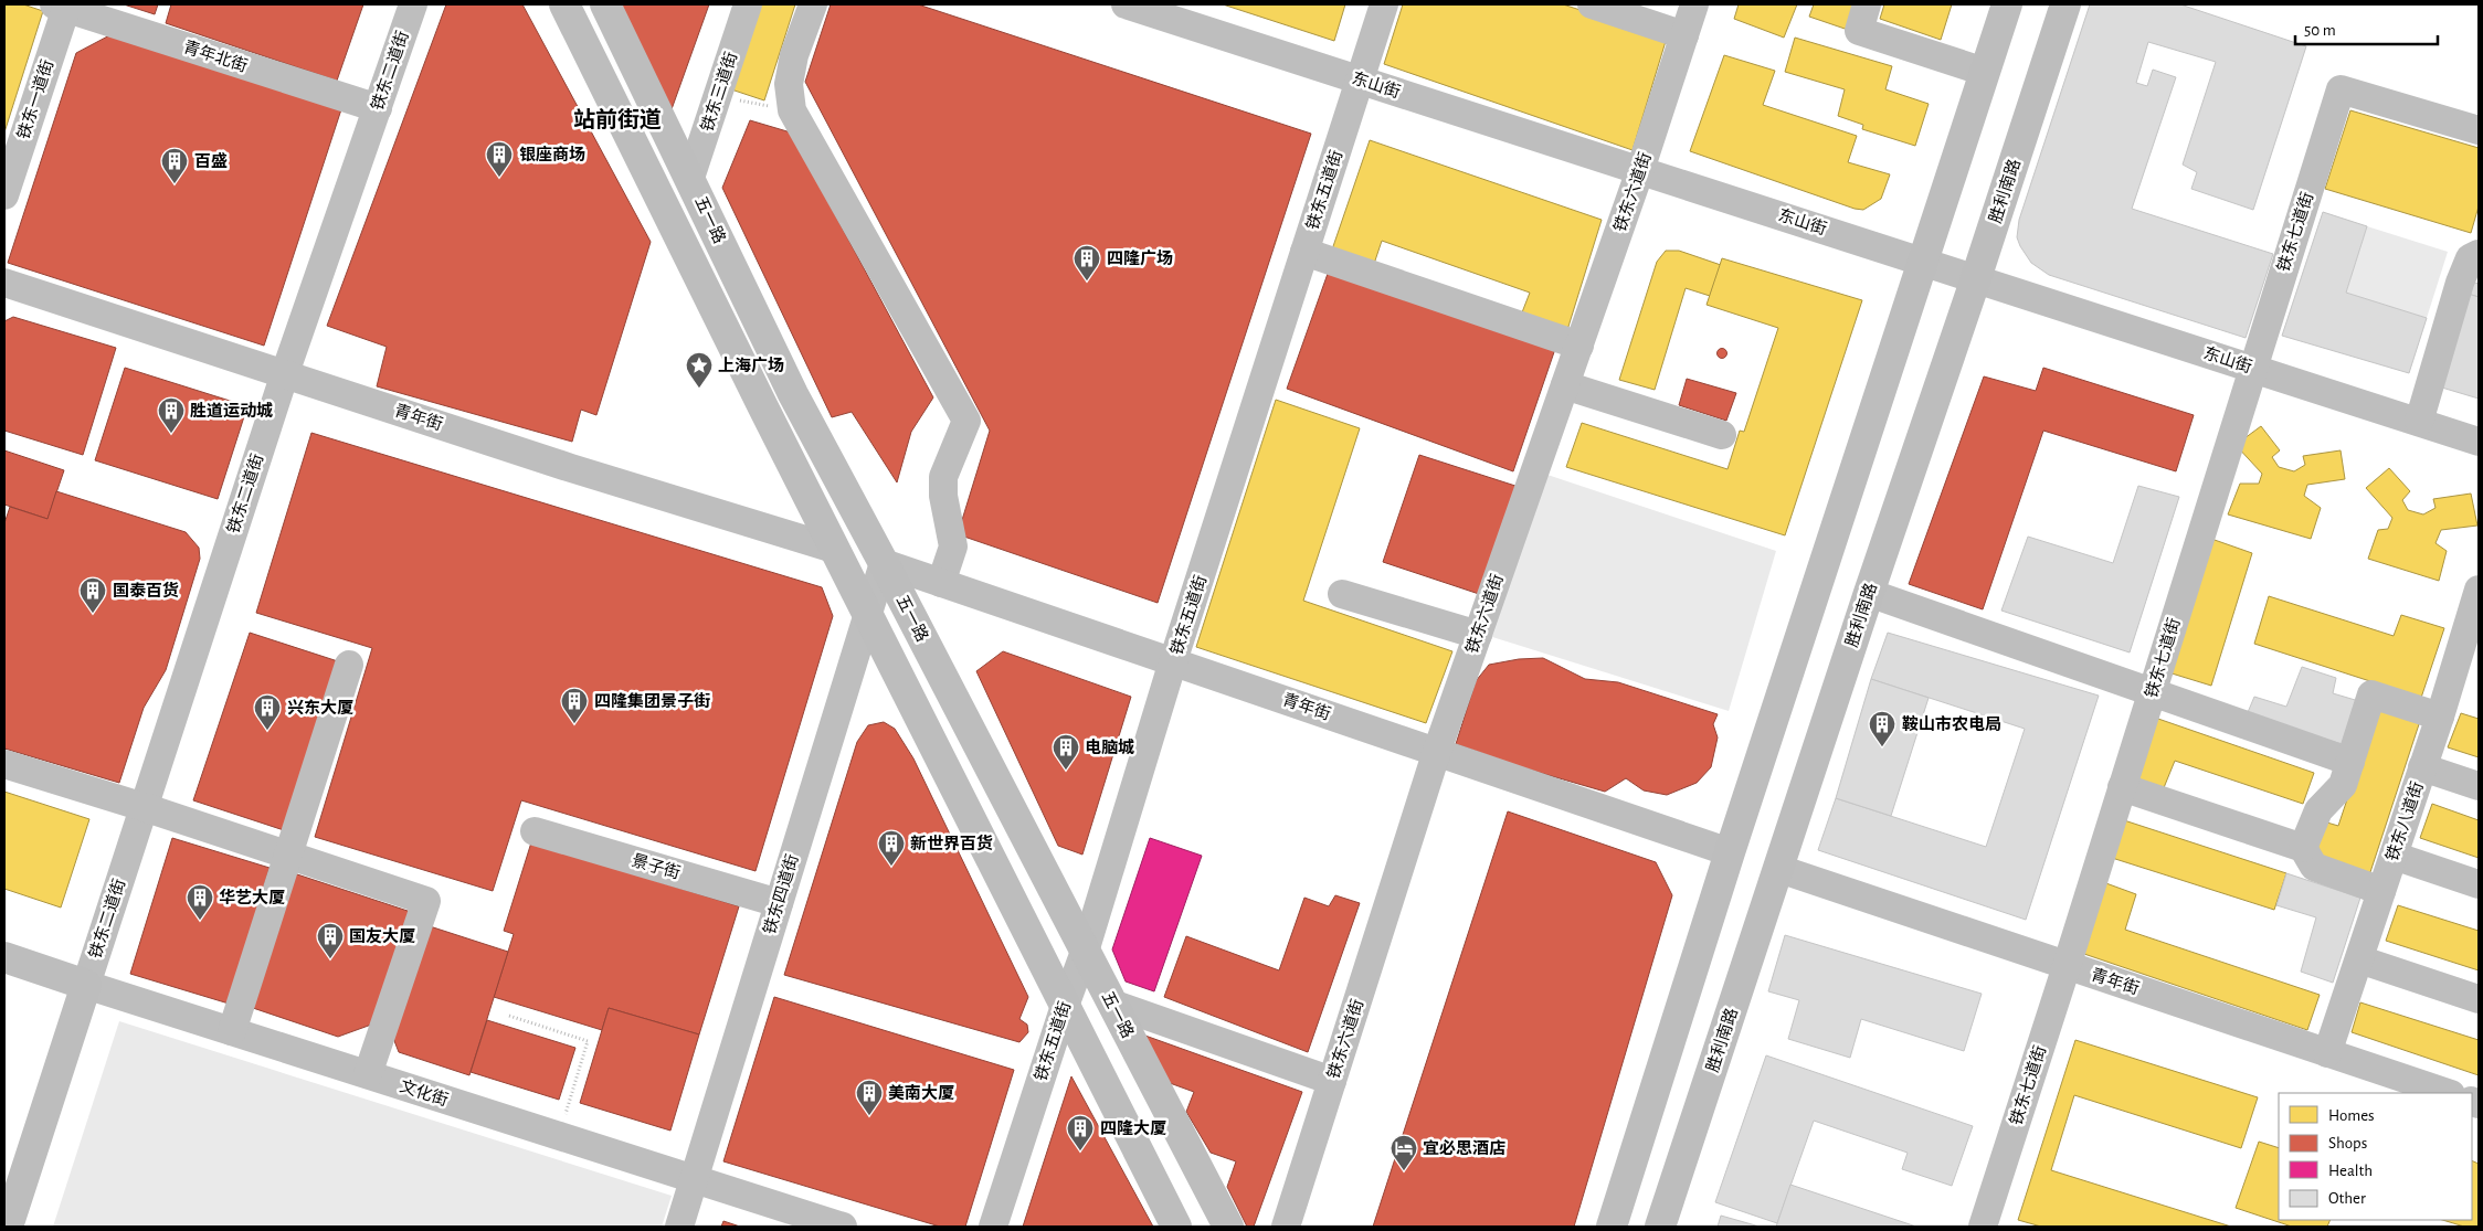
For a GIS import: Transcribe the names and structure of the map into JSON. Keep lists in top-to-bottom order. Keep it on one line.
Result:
{"streets":{"main road":["胜利南路","五一路","文化街"],"street":["青年北街","铁东二道街","东山街","铁东三道街","铁东一道街","铁东五道街","铁东六道街","铁东七道街","青年街","铁东八道街","景子街","铁东四道街"]},"crossings":[["青年北街","铁东二道街"],["青年北街","铁东一道街"],["铁东二道街","青年街"],["铁东二道街","文化街"],["东山街","铁东五道街"],["东山街","胜利南路"],["东山街","铁东六道街"],["东山街","铁东七道街"],["铁东三道街","五一路"],["铁东五道街","五一路"],["铁东五道街","青年街"],["胜利南路","青年街"],["铁东六道街","青年街"],["五一路","青年街"],["五一路","铁东四道街"],["铁东七道街","青年街"],["青年街","铁东八道街"],["青年街","铁东四道街"],["景子街","铁东四道街"],["铁东四道街","文化街"]],"districts":["站前街道"],"places":{"building":["银座商场","百盛","四隆广场","胜道运动城","国泰百货","四隆集团景子街","兴东大厦","鞍山市农电局","电脑城","新世界百货","华艺大厦","国友大厦","美南大厦","四隆大厦"],"place":["上海广场"],"hotel":["宜必思酒店"]},"legend":["Homes","Shops","Health","Other"],"scale_bar":"50 m"}
